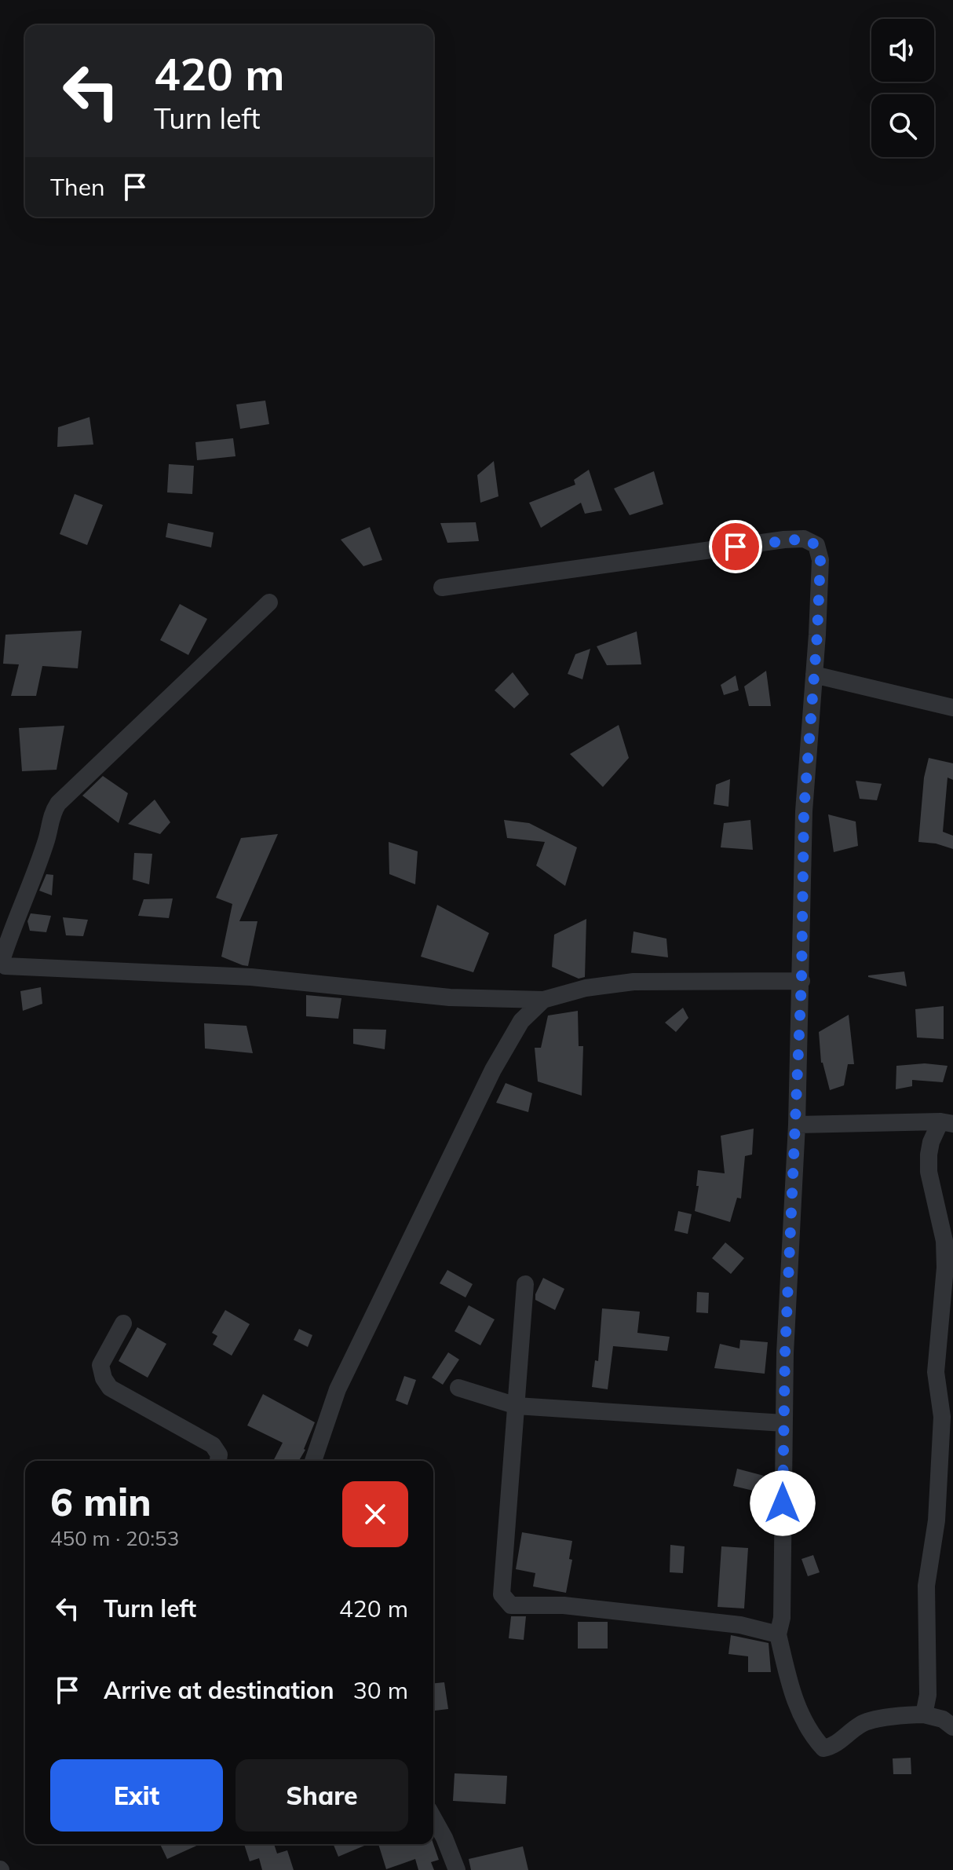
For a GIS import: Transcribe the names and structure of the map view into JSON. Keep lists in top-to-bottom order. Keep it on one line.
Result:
{"page":{"turn":["420 m","Turn left"],"then":"Then","heading":["6 min","450 m · 20:53"],"list":[{"name":"Turn left","value":"420 m"},{"name":"Arrive at destination","value":"30 m"}],"buttons":["Exit","Share"]}}
